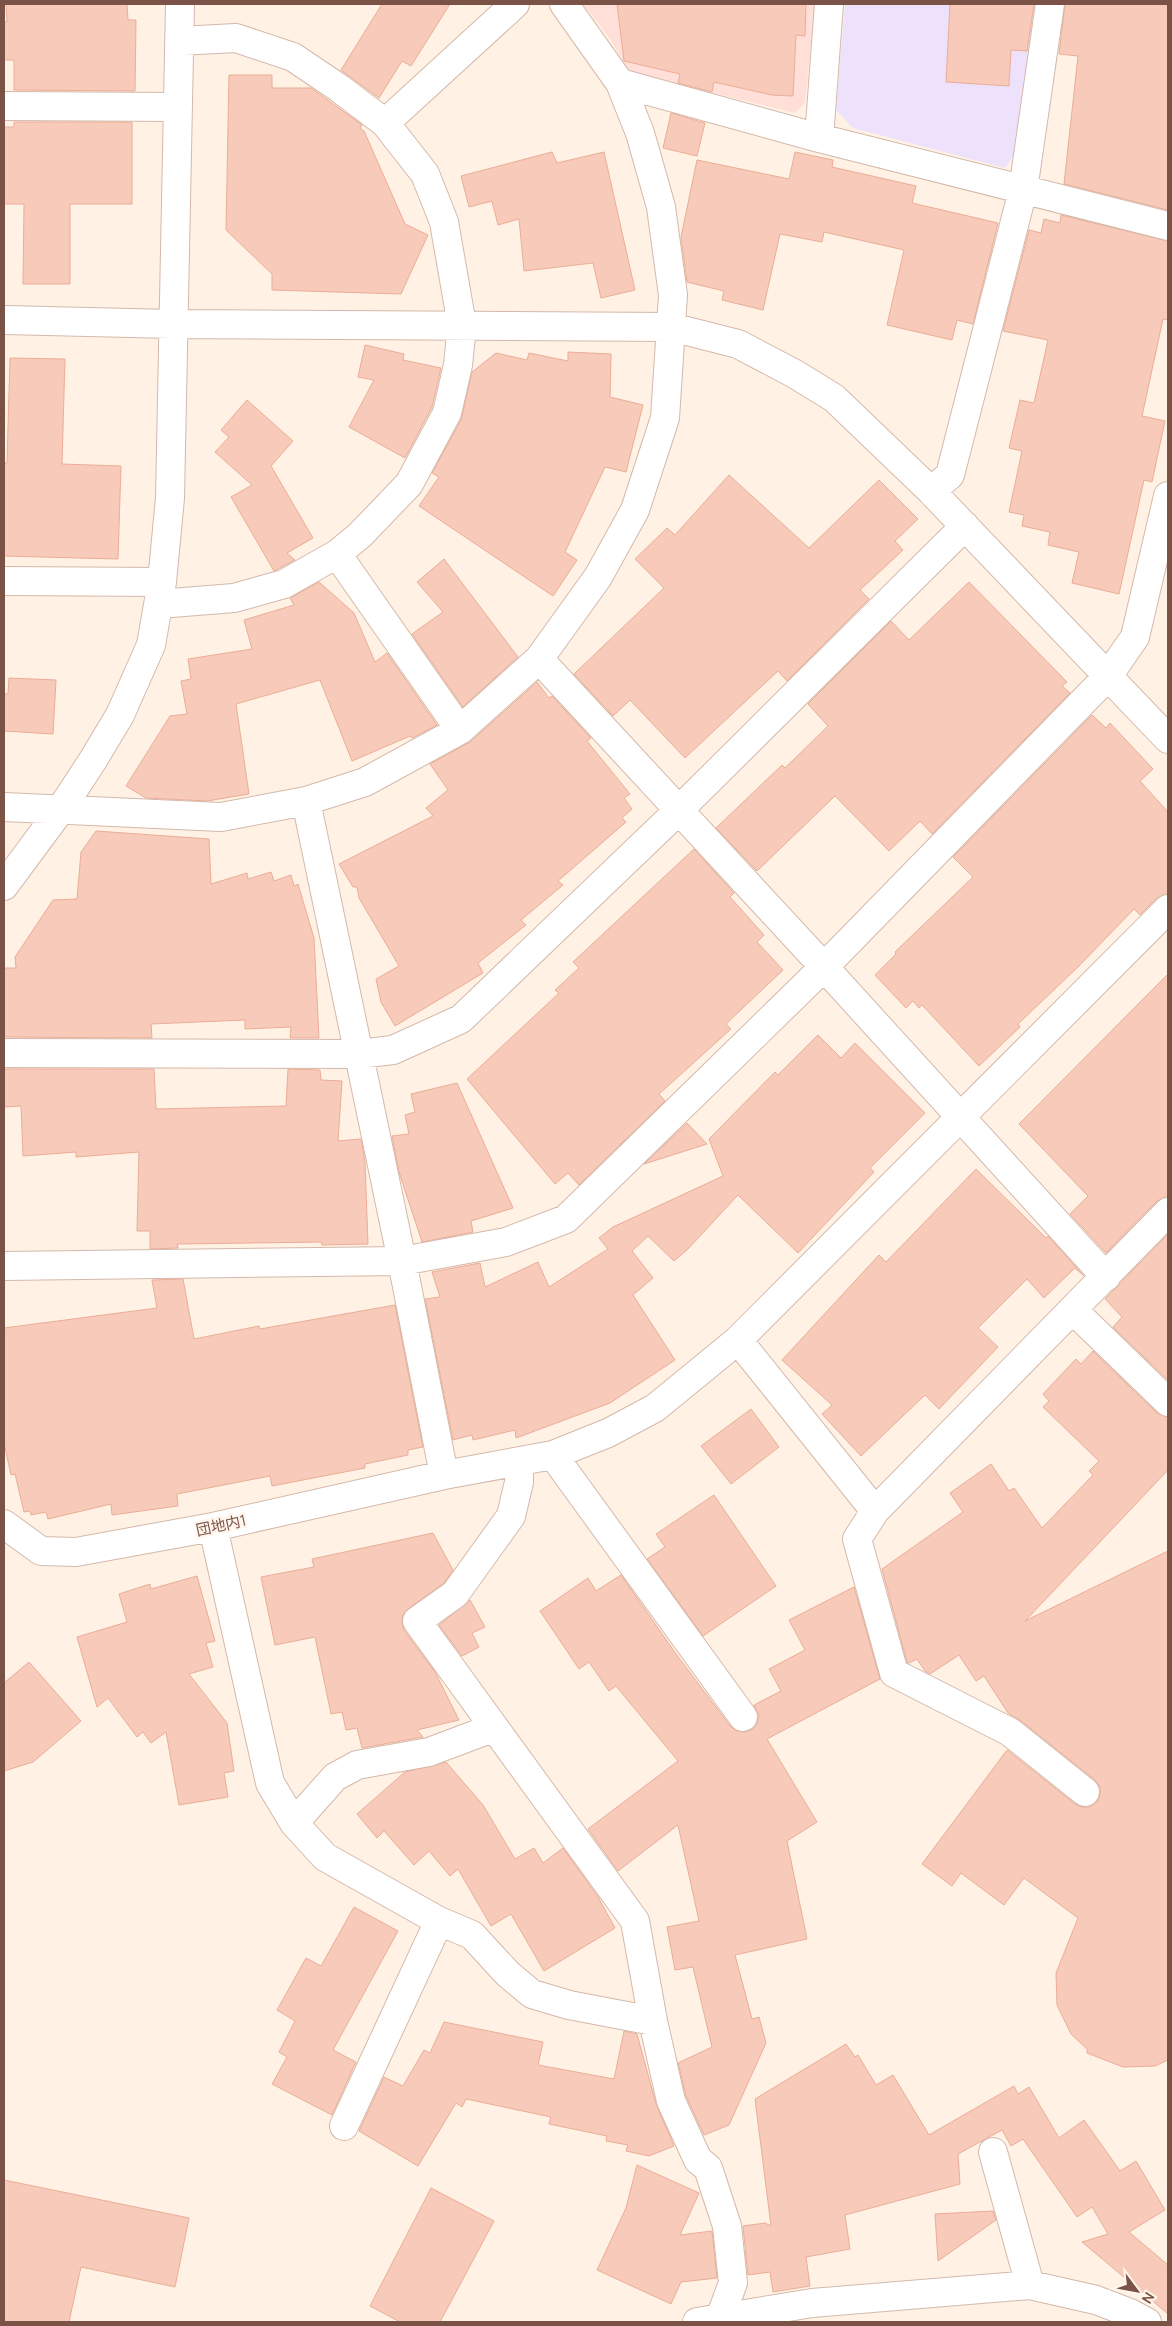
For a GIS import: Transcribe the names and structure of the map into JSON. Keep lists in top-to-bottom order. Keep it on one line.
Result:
{"streets":{"street":["団地内1"]},"north":"bottom right"}
